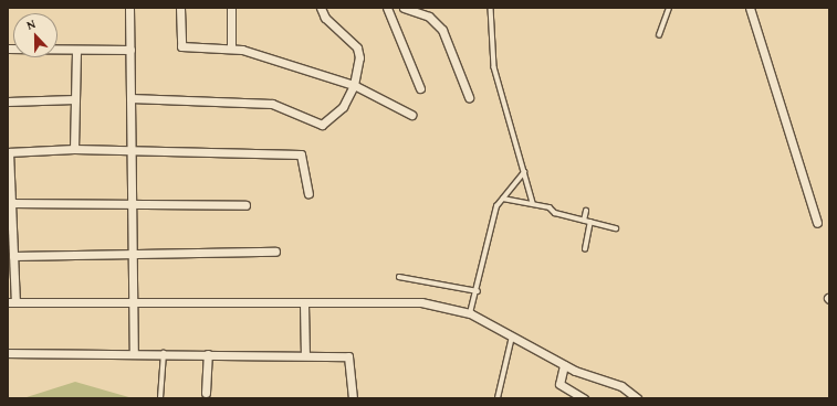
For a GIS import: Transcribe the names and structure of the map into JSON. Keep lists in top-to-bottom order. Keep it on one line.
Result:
{"north":"top"}
